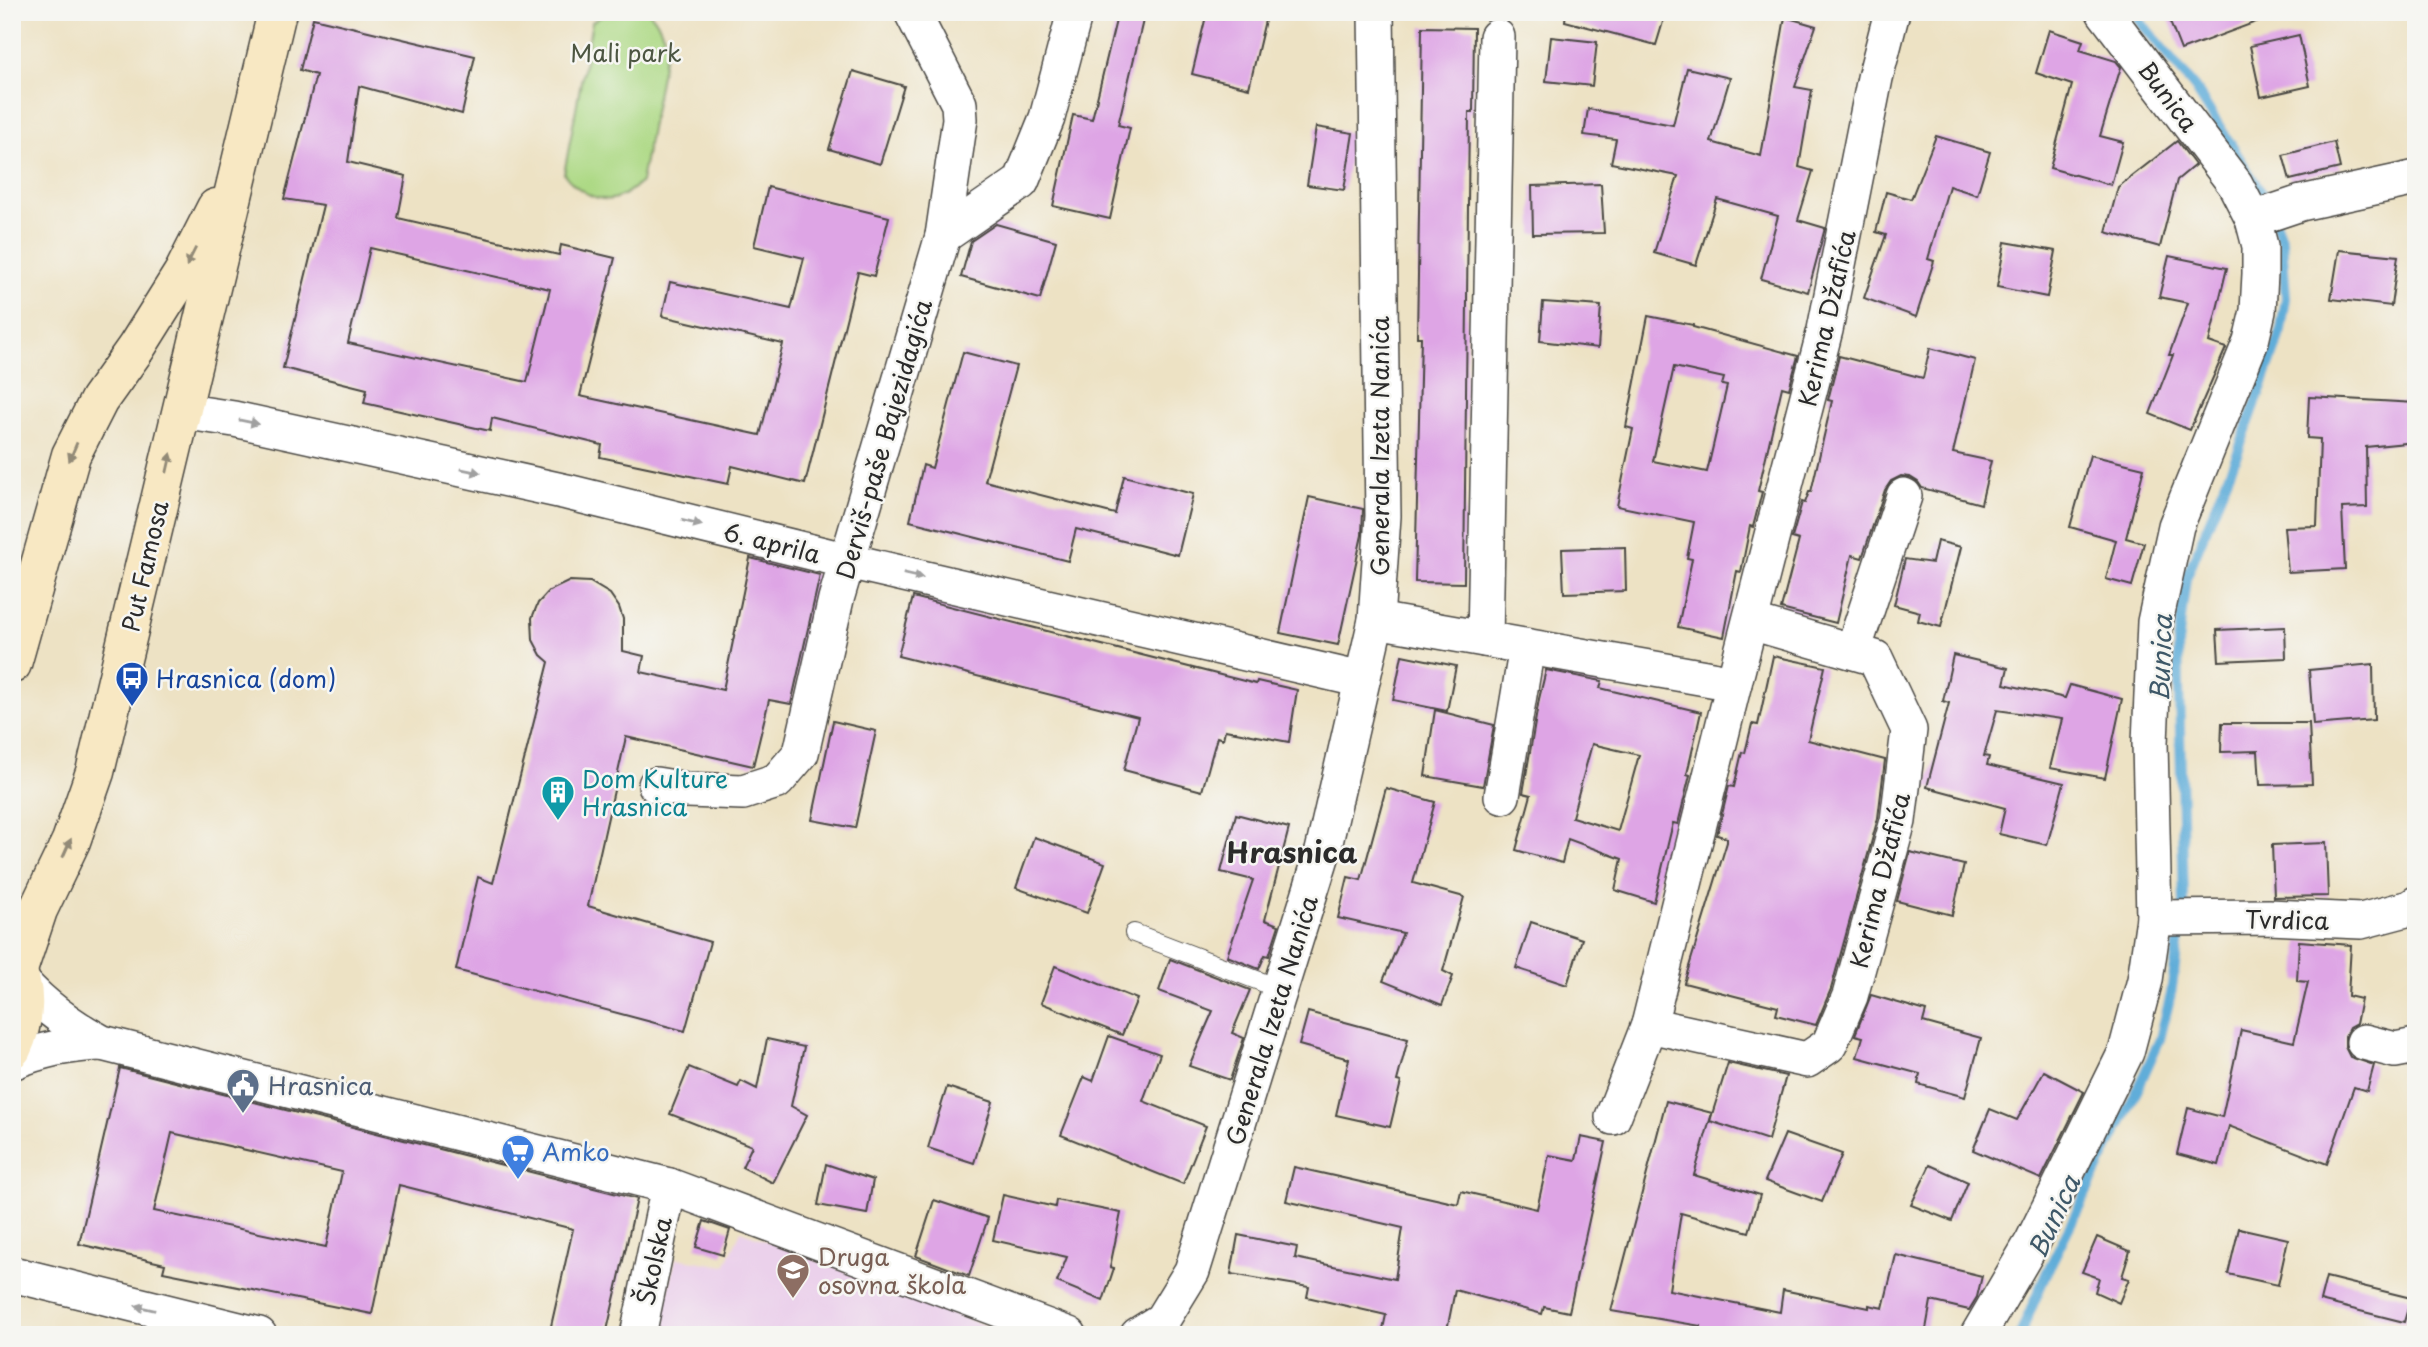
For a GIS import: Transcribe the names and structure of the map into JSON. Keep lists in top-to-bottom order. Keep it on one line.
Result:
{"streets":{"main road":["Put Famosa"],"street":["Bunica","Kerima Džafića","Derviš-paše Bajezidagića","Generala Izeta Nanića","6. aprila","Tvrdica","Školska"]},"crossings":[["Bunica","Tvrdica"],["Derviš-paše Bajezidagića","6. aprila"],["Generala Izeta Nanića","6. aprila"],["6. aprila","Put Famosa"]],"one_way":["6. aprila"],"districts":["Hrasnica"],"water":["Bunica"],"parks":["Mali park"],"places":{"bus stop":["Hrasnica (dom)"],"building":["Dom Kulture Hrasnica"],"public building":["Hrasnica"],"supermarket":["Amko"],"school or university":["Druga osovna škola"]}}
